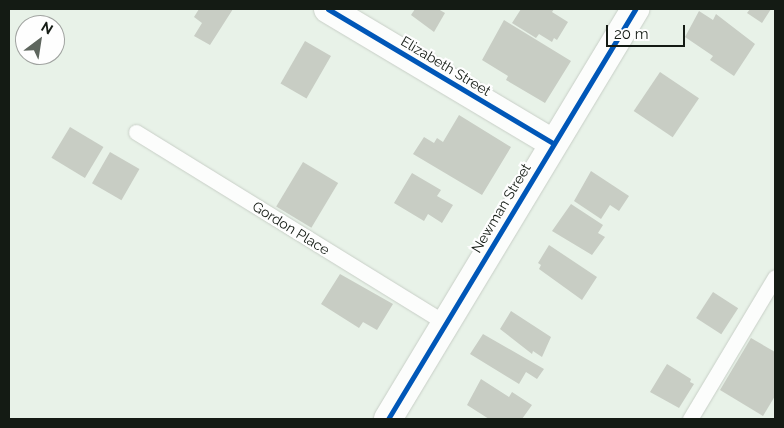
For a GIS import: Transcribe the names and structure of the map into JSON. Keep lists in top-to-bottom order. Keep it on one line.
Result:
{"streets":{"street":["Elizabeth Street","Newman Street"],"lane":["Gordon Place"]},"crossings":[["Elizabeth Street","Newman Street"],["Newman Street","Gordon Place"]],"scale_bar":"20 m","north":"top right"}
